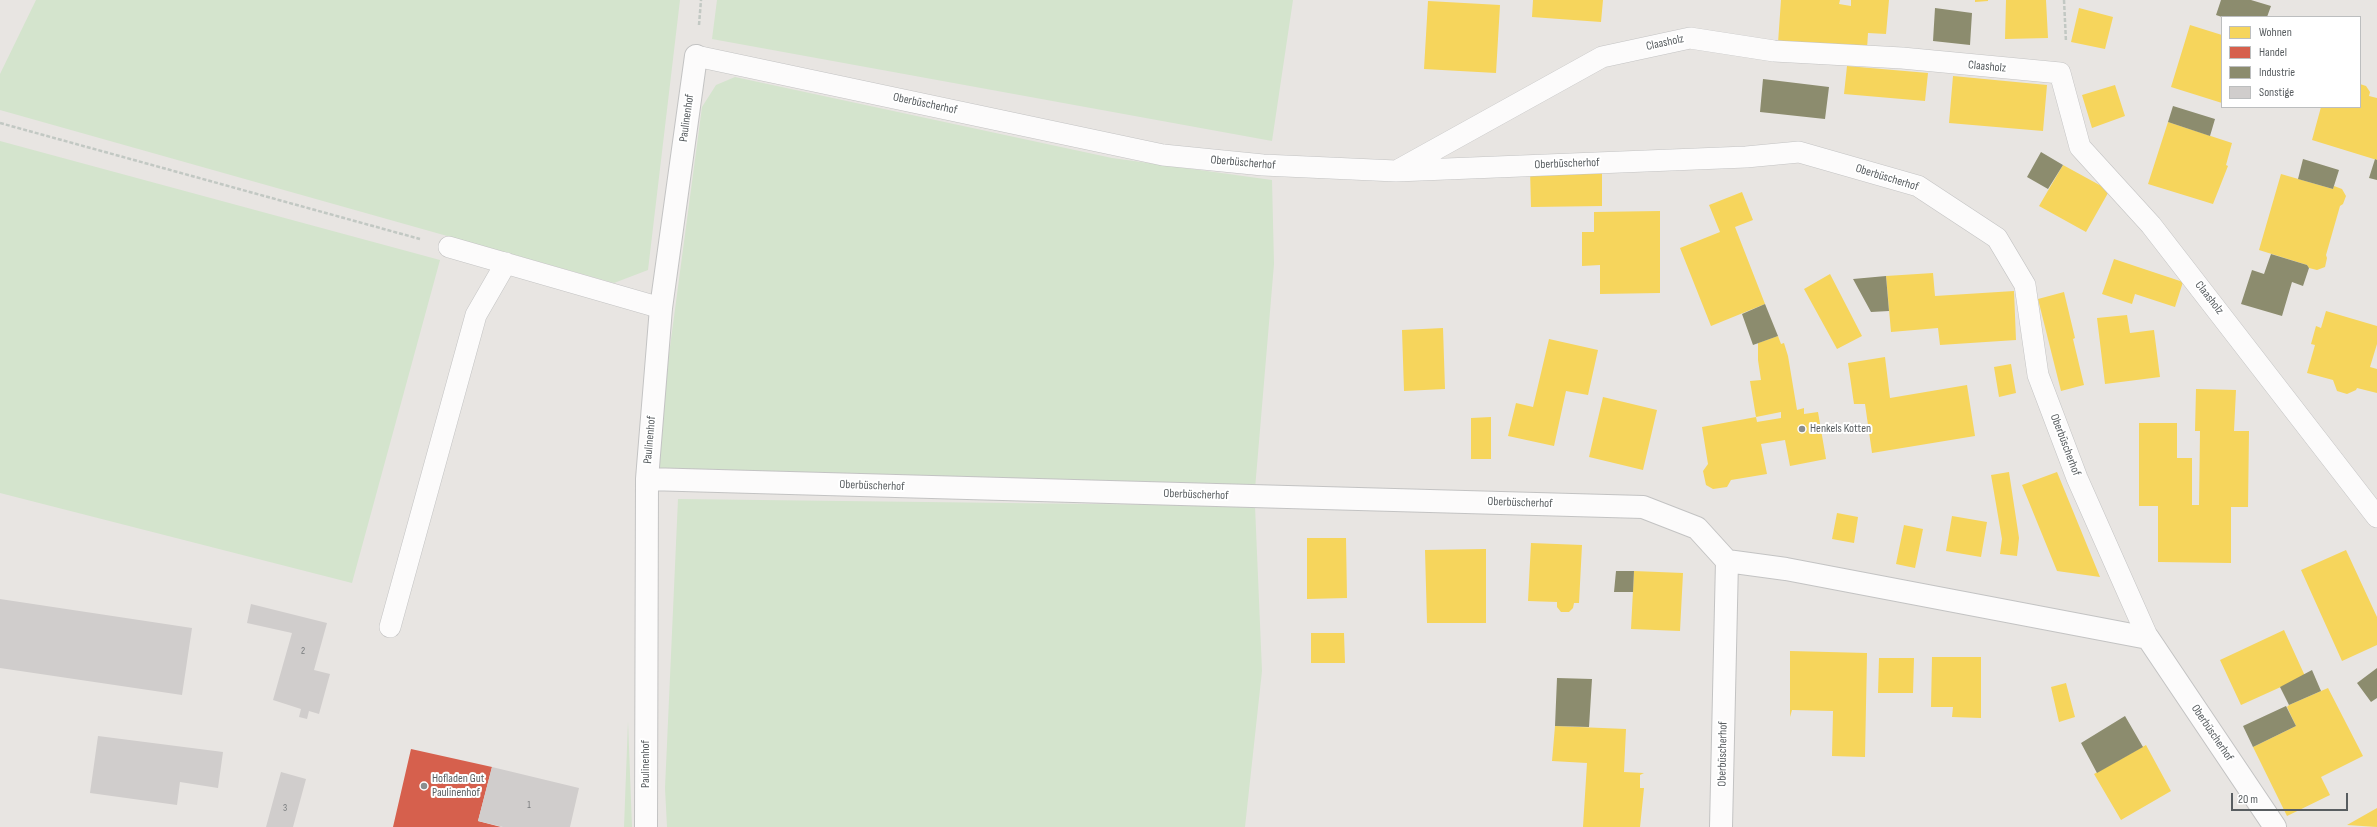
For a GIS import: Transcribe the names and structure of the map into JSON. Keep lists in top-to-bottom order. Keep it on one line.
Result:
{"streets":{"street":["Oberbüscherhof","Paulinenhof"],"lane":["Claasholz"]},"crossings":[["Claasholz","Oberbüscherhof"],["Oberbüscherhof","Paulinenhof"]],"places":["Henkels Kotten","Hofladen Gut Paulinenhof"],"house_numbers":["2","1","3"],"legend":["Wohnen","Handel","Industrie","Sonstige"],"scale_bar":"20 m"}
